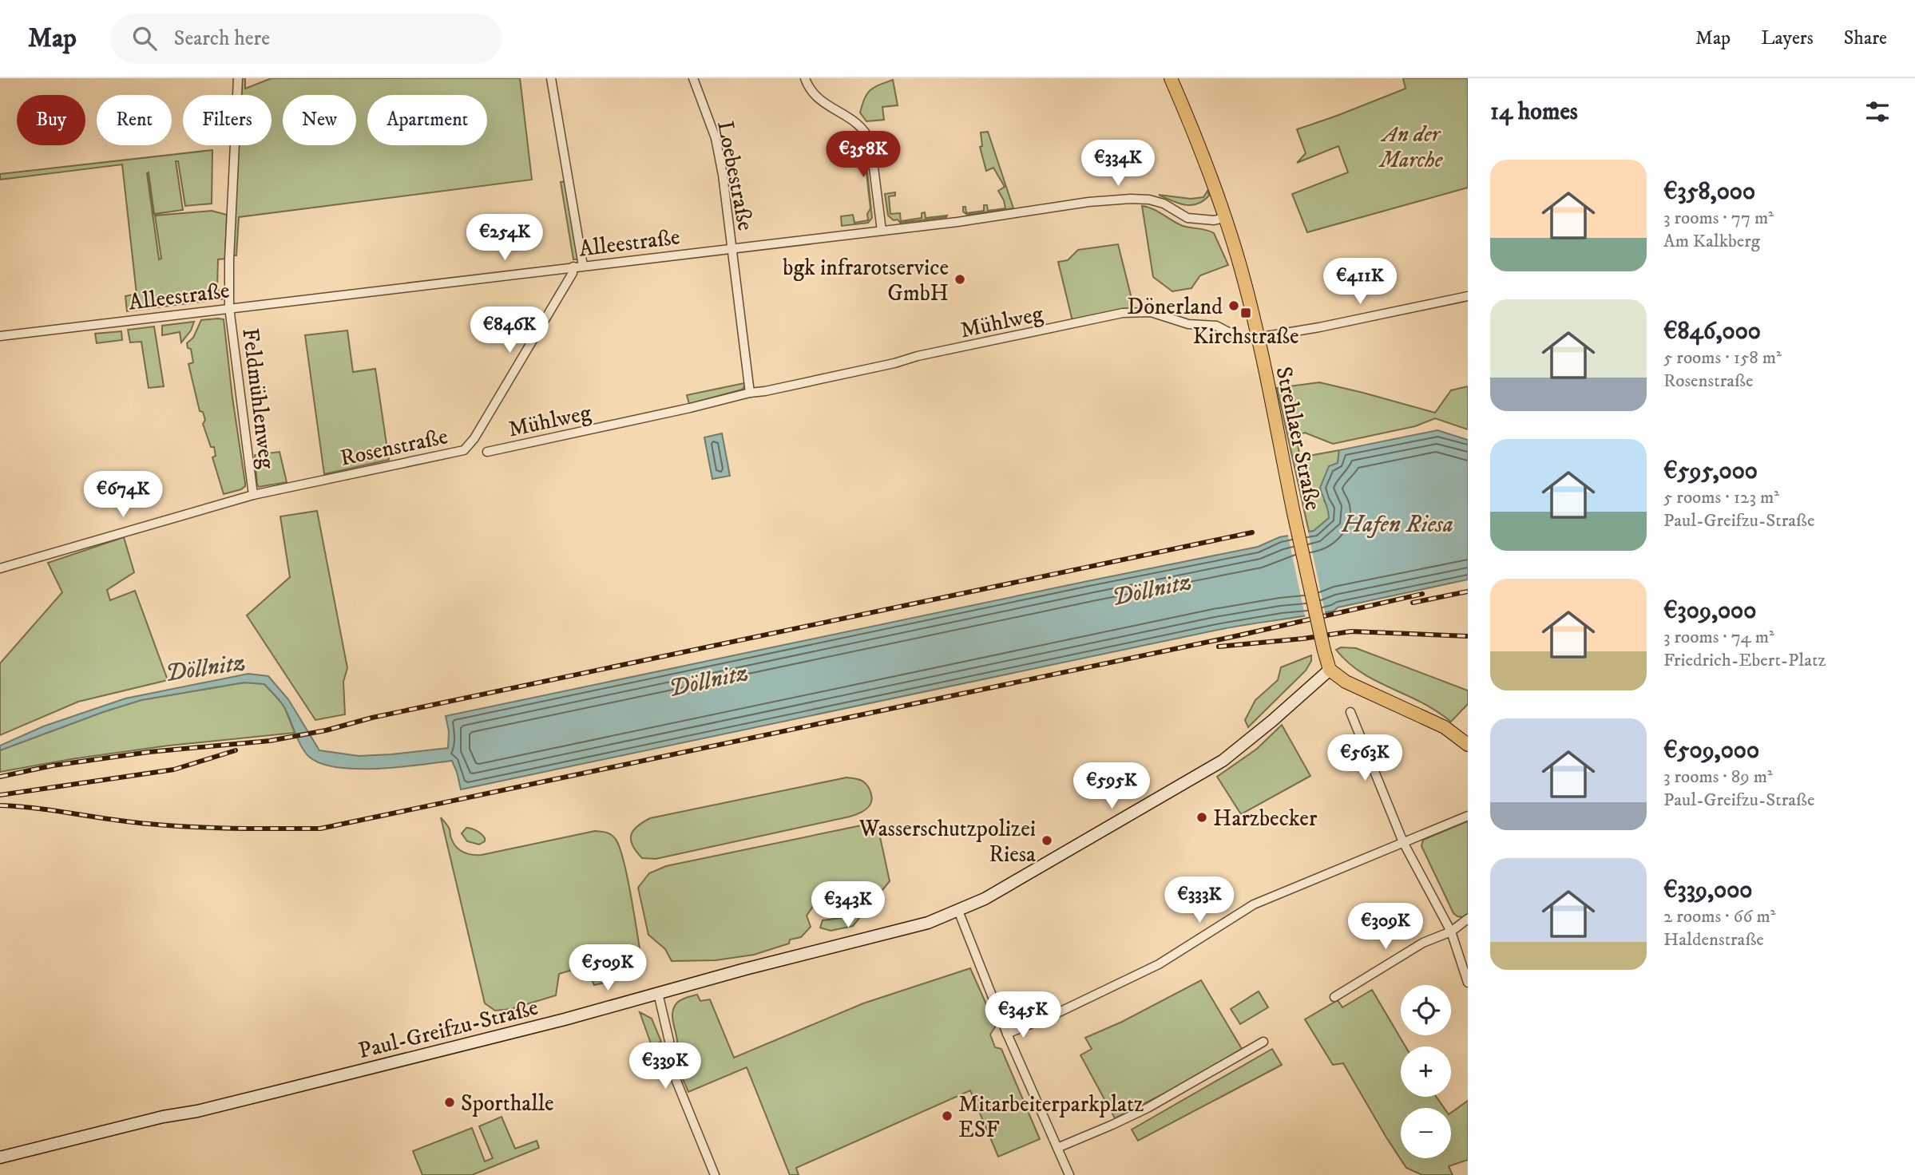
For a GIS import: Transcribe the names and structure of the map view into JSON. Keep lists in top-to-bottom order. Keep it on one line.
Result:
{"streets":{"main road":["Strehlaer Straße","Paul-Greifzu-Straße"],"street":["Loebestraße","Alleestraße","Mühlweg","Feldmühlenweg","Rosenstraße"]},"crossings":[["Loebestraße","Alleestraße"],["Alleestraße","Feldmühlenweg"],["Alleestraße","Strehlaer Straße"],["Alleestraße","Rosenstraße"],["Mühlweg","Strehlaer Straße"],["Feldmühlenweg","Rosenstraße"],["Strehlaer Straße","Paul-Greifzu-Straße"]],"water":["Hafen Riesa","Döllnitz"],"parks":["An der Marche"],"places":{"other":["bgk infrarotservice GmbH","Dönerland","Harzbecker","Wasserschutzpolizei Riesa","Sporthalle","Mitarbeiterparkplatz ESF"],"transit":["Kirchstraße"]},"page":{"header":"Map","search":"Search here","nav":["Map","Layers","Share"],"heading":"14 homes","chip":["Buy","Rent","Filters","New","Apartment"],"price":["€358K","€334K","€254K","€411K","€846K","€674K","€563K","€595K","€333K","€343K","€309K","€509K","€345K","€339K"],"list":[{"name":"€358,000","note":"3 rooms · 77 m² · Am Kalkberg"},{"name":"€846,000","note":"5 rooms · 158 m² · Rosenstraße"},{"name":"€595,000","note":"5 rooms · 123 m² · Paul-Greifzu-Straße"},{"name":"€309,000","note":"3 rooms · 74 m² · Friedrich-Ebert-Platz"},{"name":"€509,000","note":"3 rooms · 89 m² · Paul-Greifzu-Straße"},{"name":"€339,000","note":"2 rooms · 66 m² · Haldenstraße"}],"map_buttons":["+","−"]}}
